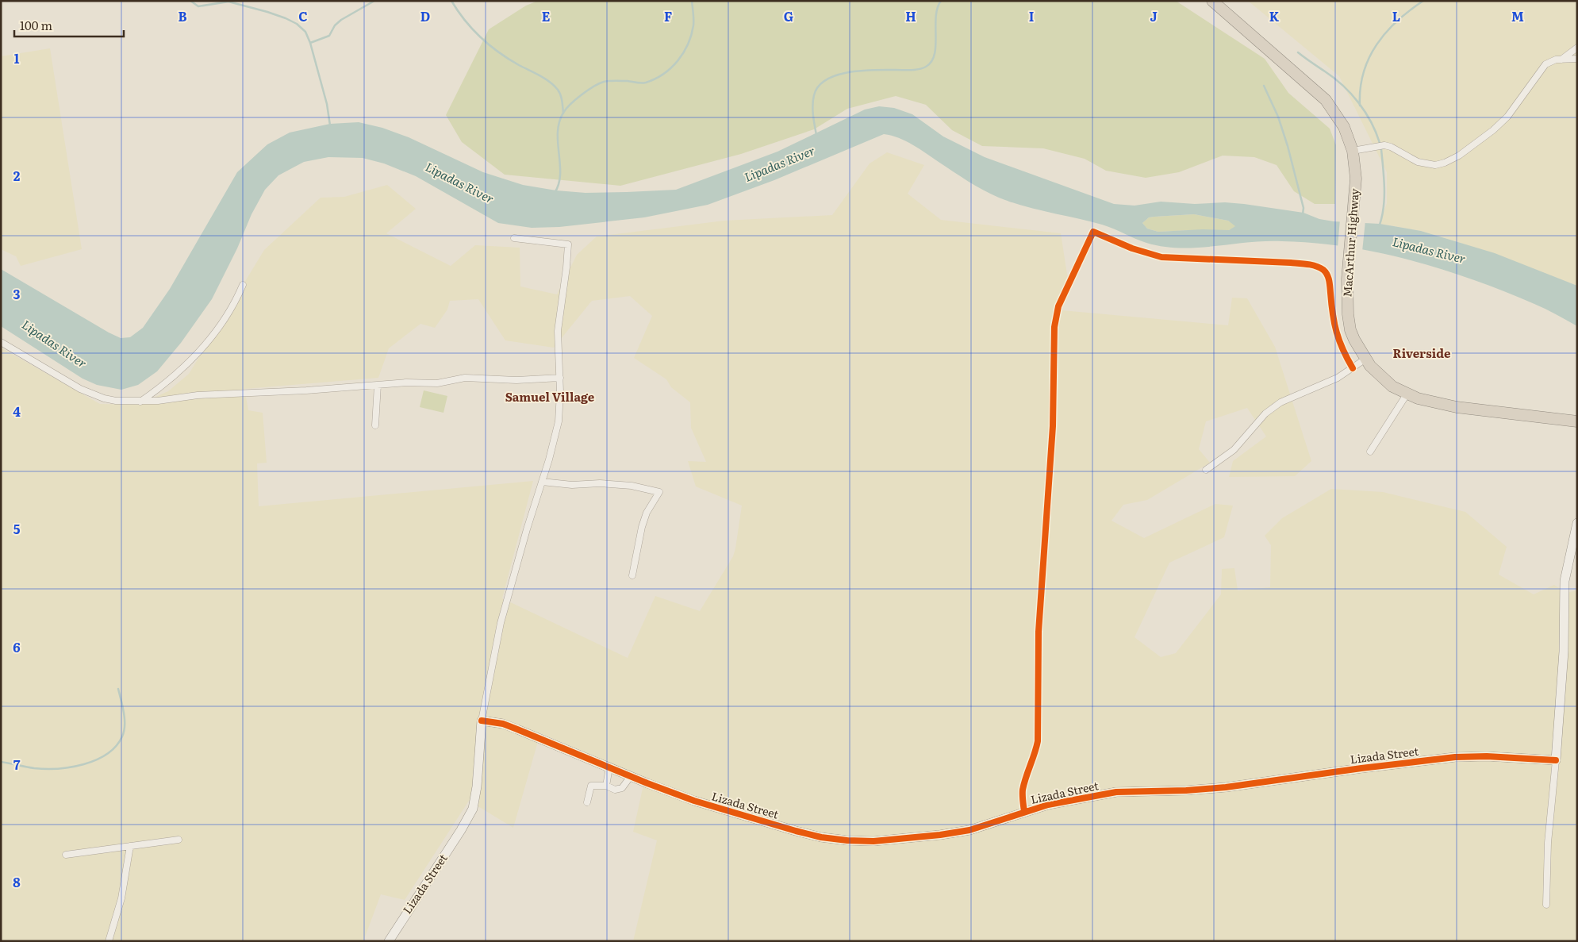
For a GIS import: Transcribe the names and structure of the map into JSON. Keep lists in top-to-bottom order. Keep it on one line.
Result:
{"streets":{"highway":["MacArthur Highway"],"street":["Lizada Street"]},"districts":["Riverside","Samuel Village"],"water":["Lipadas River"],"scale_bar":"100 m","grid":{"columns":["B","C","D","E","F","G","H","I","J","K","L","M"],"rows":["1","2","3","4","5","6","7","8"]}}
